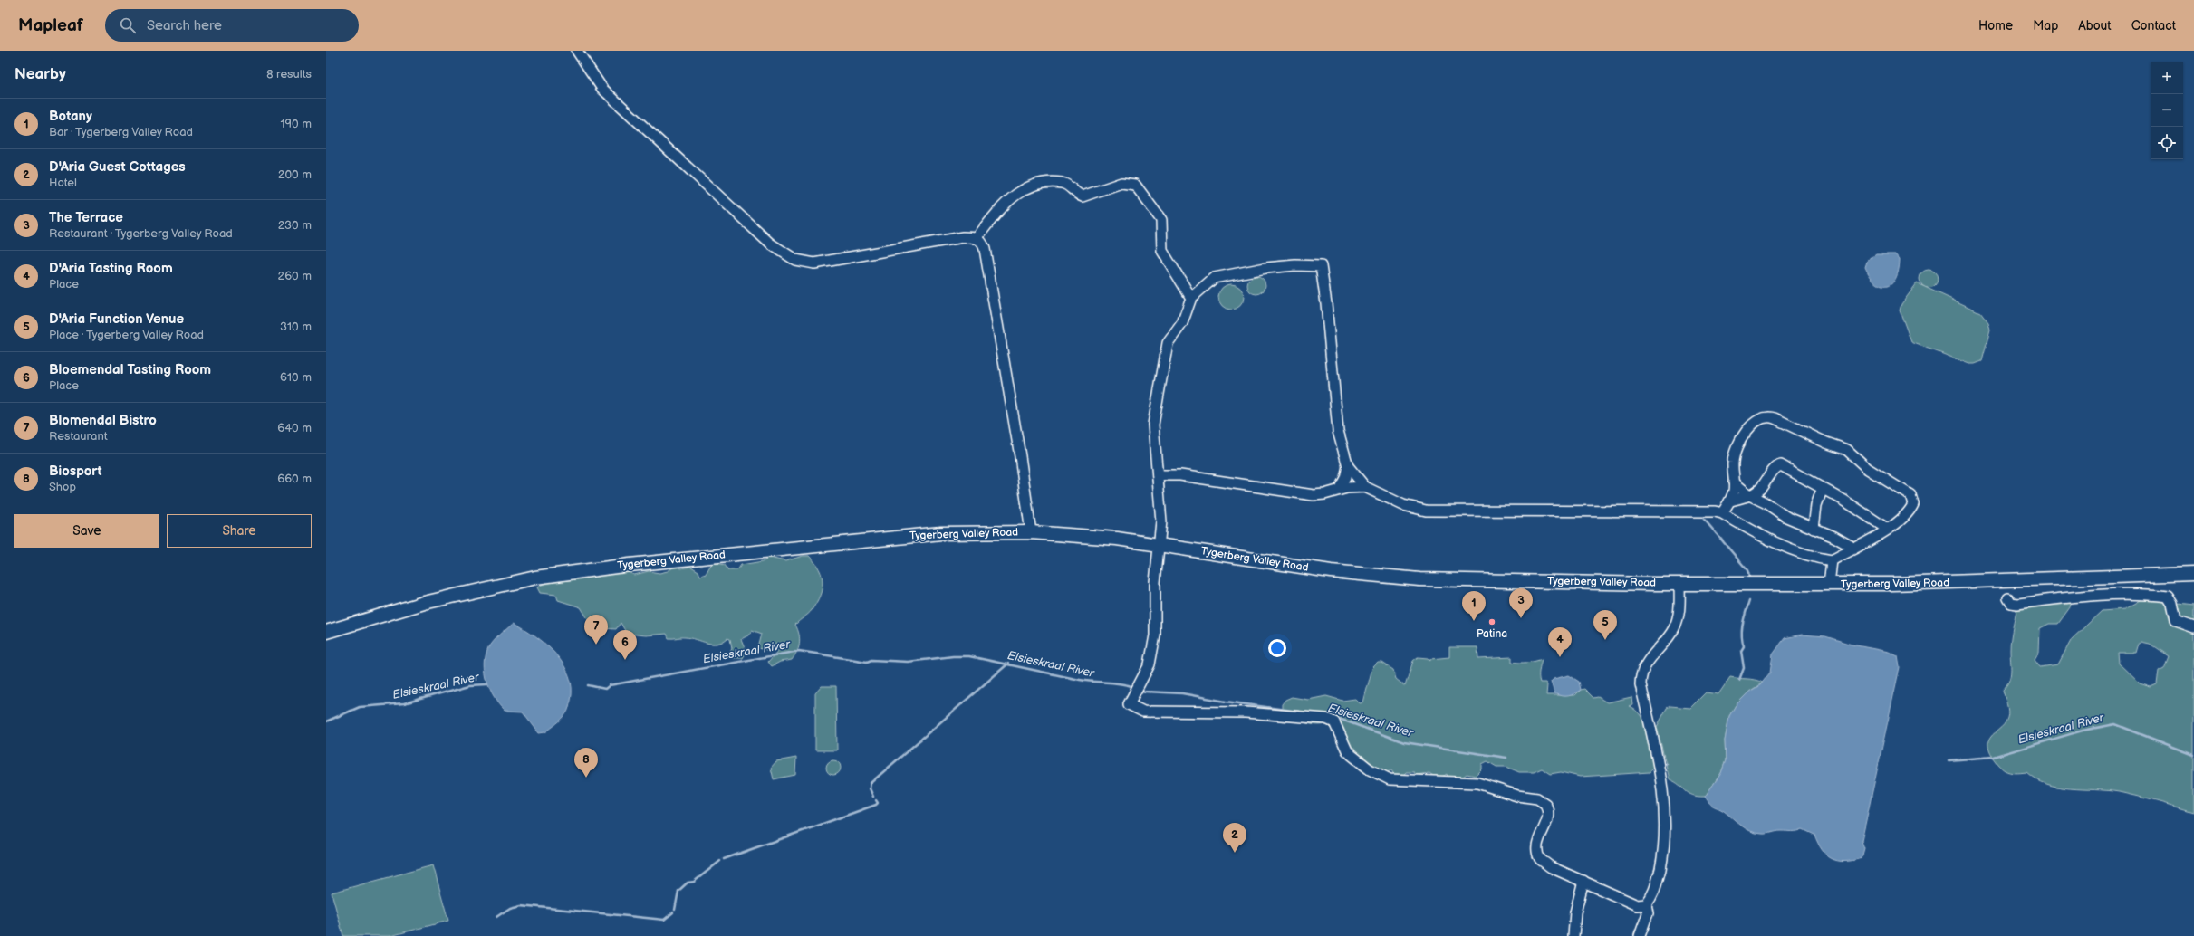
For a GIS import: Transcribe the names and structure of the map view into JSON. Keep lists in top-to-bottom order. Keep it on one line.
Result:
{"streets":{"main road":["Tygerberg Valley Road"]},"water":["Elsieskraal River"],"places":["Patina"],"page":{"header":"Mapleaf","search":"Search here","nav":["Home","Map","About","Contact"],"heading":["Nearby","8 results"],"map_buttons":["+","−"],"list":[{"mark":"1","name":"Botany","note":"Bar · Tygerberg Valley Road","value":"190 m"},{"mark":"2","name":"D'Aria Guest Cottages","note":"Hotel","value":"200 m"},{"mark":"3","name":"The Terrace","note":"Restaurant · Tygerberg Valley Road","value":"230 m"},{"mark":"4","name":"D'Aria Tasting Room","note":"Place","value":"260 m"},{"mark":"5","name":"D'Aria Function Venue","note":"Place · Tygerberg Valley Road","value":"310 m"},{"mark":"6","name":"Bloemendal Tasting Room","note":"Place","value":"610 m"},{"mark":"7","name":"Blomendal Bistro","note":"Restaurant","value":"640 m"},{"mark":"8","name":"Biosport","note":"Shop","value":"660 m"}],"buttons":["Save","Share"],"pins":["3","1","5","7","4","6","8","2"]}}
